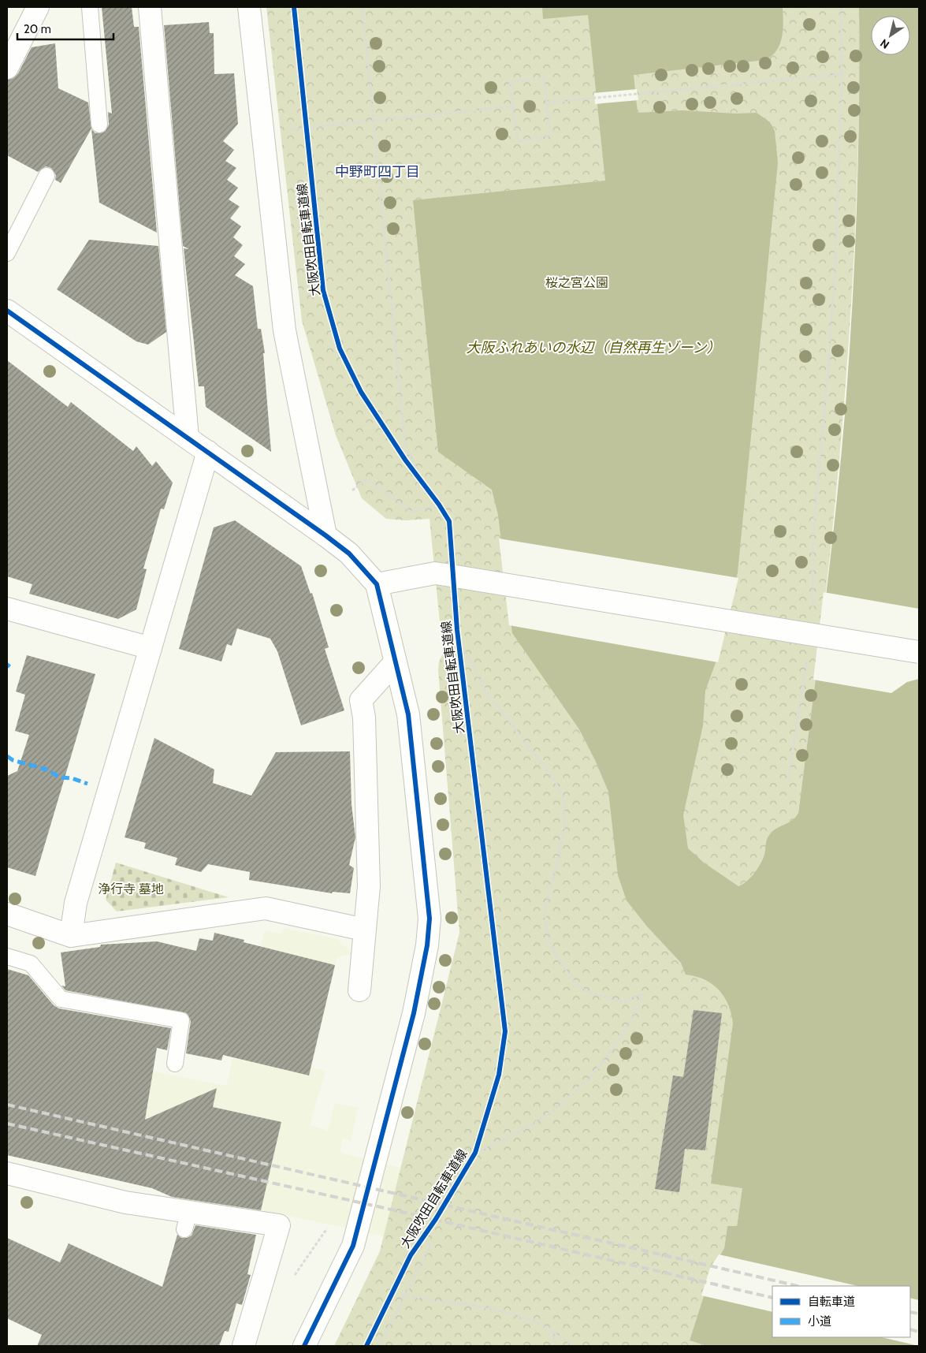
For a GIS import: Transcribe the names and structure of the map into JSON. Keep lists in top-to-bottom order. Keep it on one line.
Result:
{"streets":{"cycle path":["大阪吹田自転車道線"]},"districts":["中野町四丁目"],"water":["大阪ふれあいの水辺（自然再生ゾーン）"],"parks":["桜之宮公園","浄行寺 墓地"],"legend":["自転車道","小道"],"scale_bar":"20 m","north":"bottom left"}
